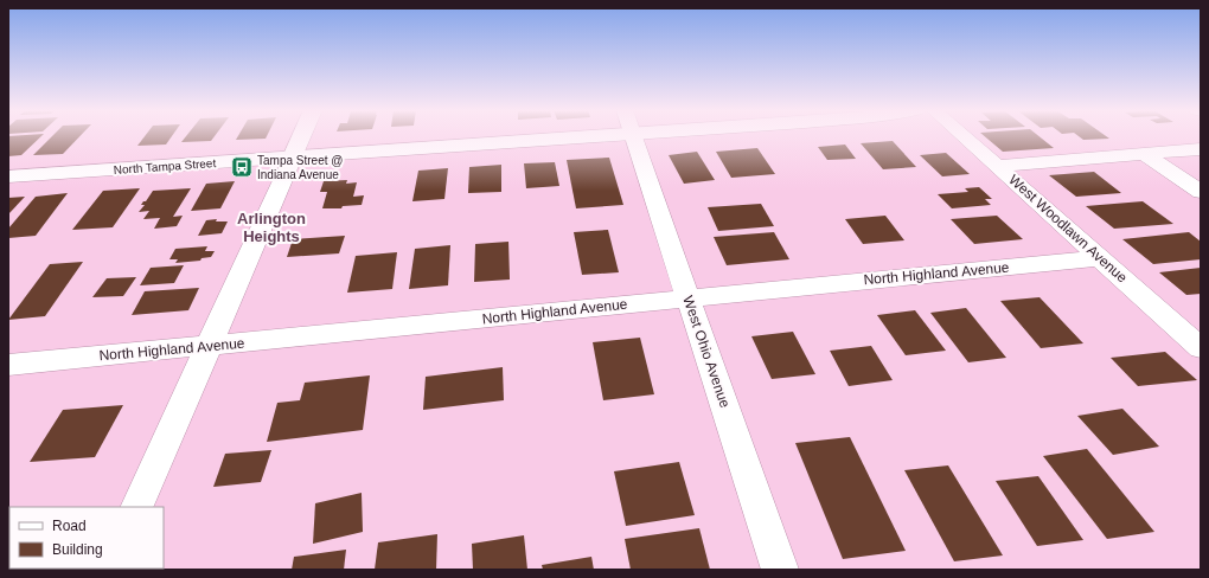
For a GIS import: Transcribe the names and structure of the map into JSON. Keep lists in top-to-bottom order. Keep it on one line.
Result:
{"streets":{"main road":["North Tampa Street"],"street":["West Woodlawn Avenue","North Highland Avenue","West Ohio Avenue"]},"crossings":[["West Woodlawn Avenue","North Highland Avenue"],["North Highland Avenue","West Ohio Avenue"]],"districts":["Arlington Heights"],"places":{"bus stop":["Tampa Street @ Indiana Avenue"]},"legend":["Road","Building"]}
